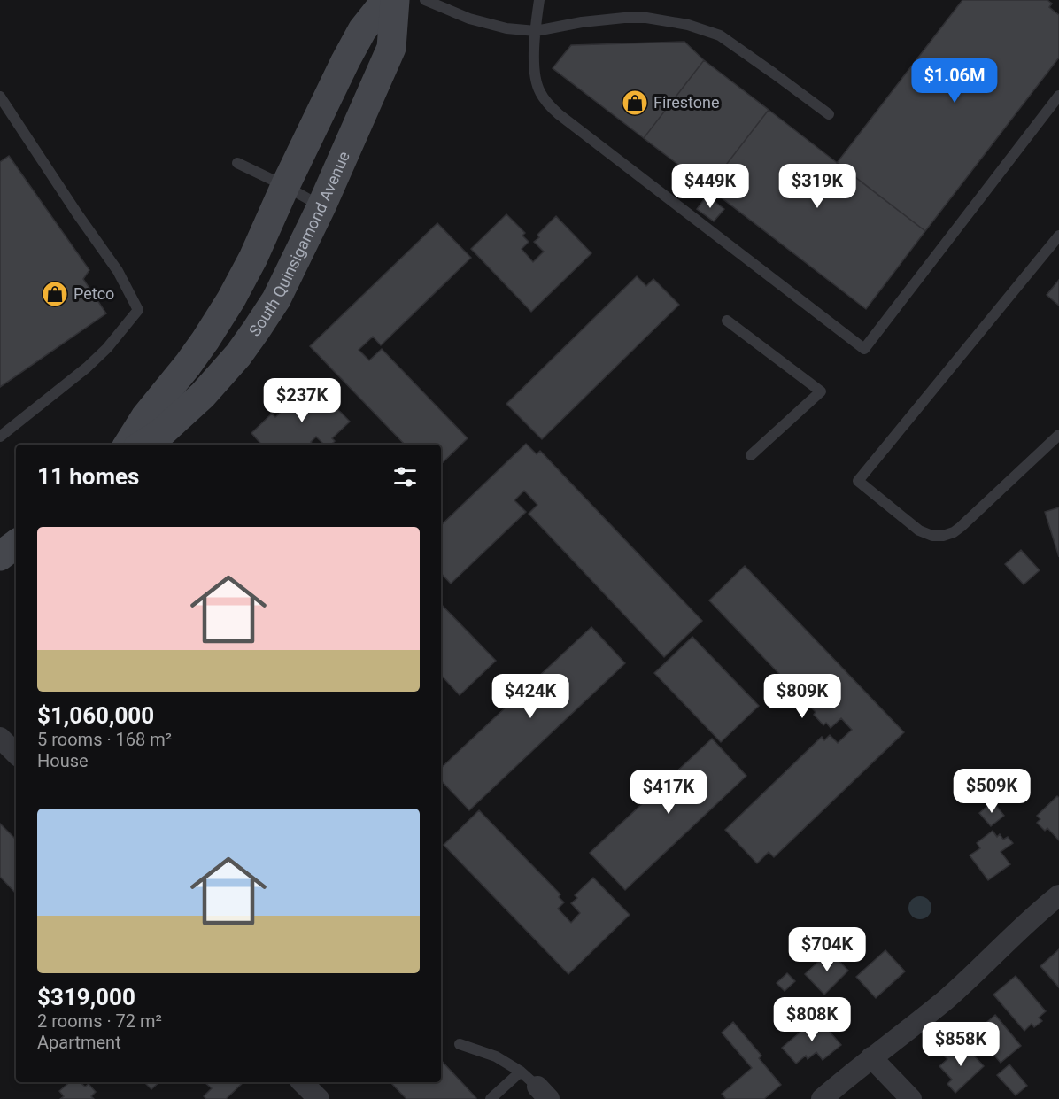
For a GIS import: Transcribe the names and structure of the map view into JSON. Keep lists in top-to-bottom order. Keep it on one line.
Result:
{"streets":{"main road":["South Quinsigamond Avenue"]},"places":{"shop":["Firestone","Petco"]},"page":{"price":["$1.06M","$449K","$319K","$237K","$424K","$809K","$509K","$417K","$704K","$808K","$858K"],"heading":"11 homes","list":[{"name":"$1,060,000","note":"5 rooms · 168 m² · House"},{"name":"$319,000","note":"2 rooms · 72 m² · Apartment"}]}}
